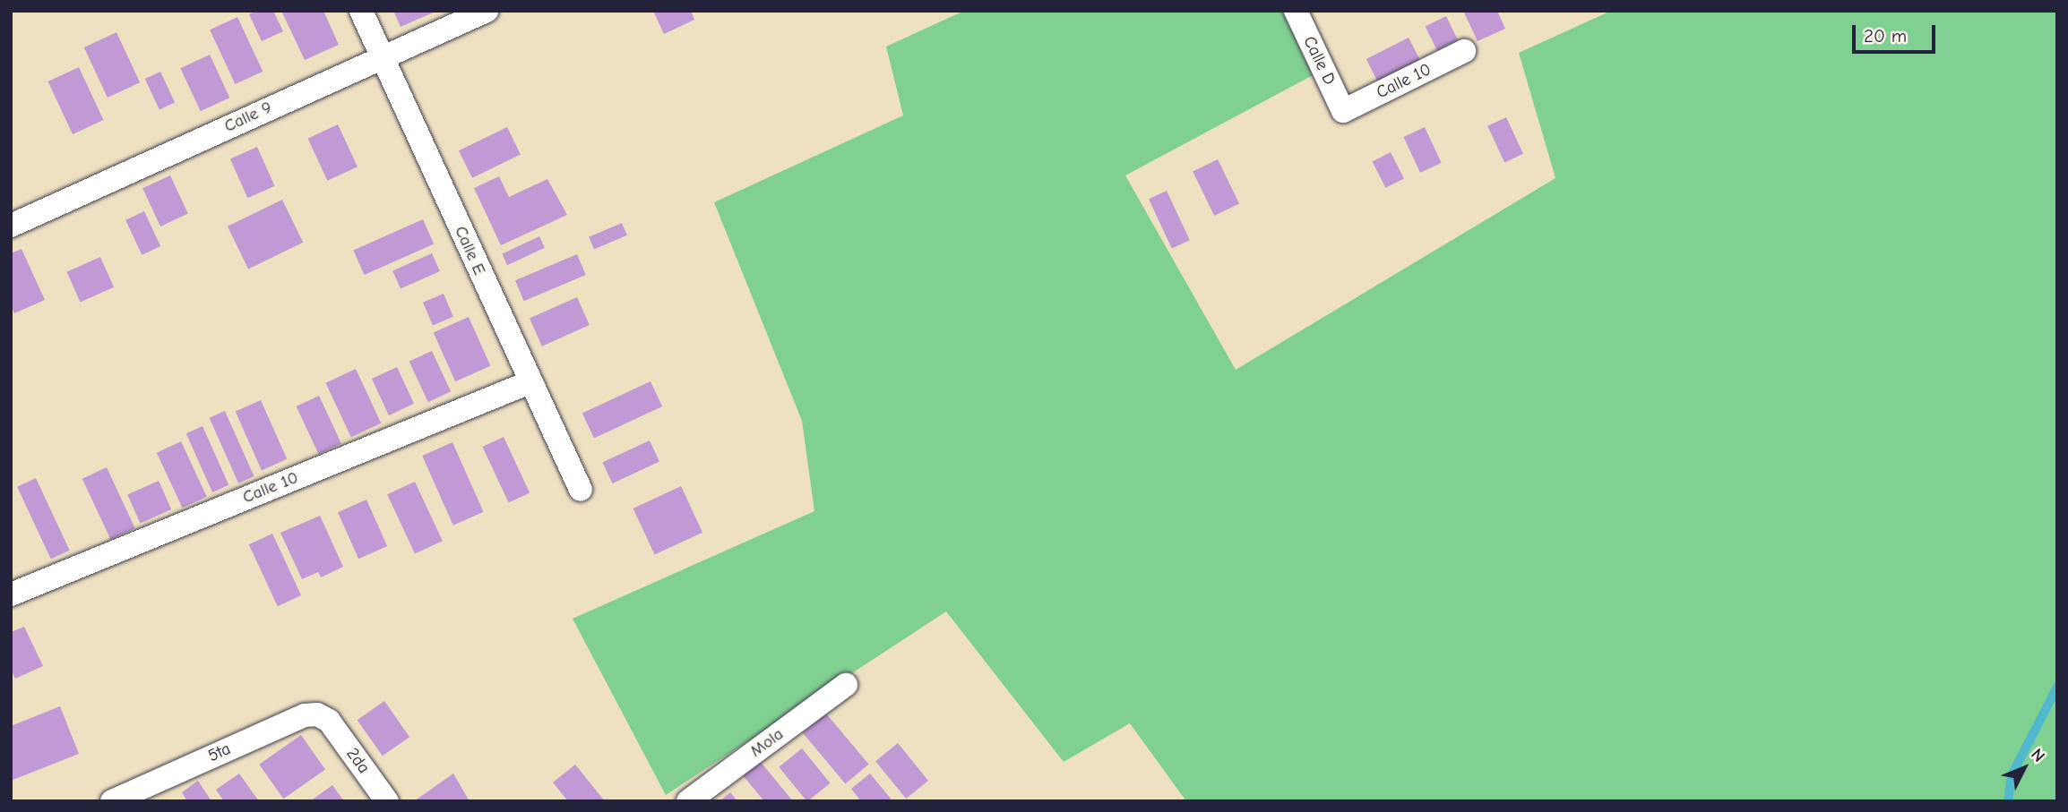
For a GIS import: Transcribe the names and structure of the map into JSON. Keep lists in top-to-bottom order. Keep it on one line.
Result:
{"streets":{"street":["Calle D","Calle 10","Calle 9","Calle E","Mola","5ta","2da"]},"crossings":[["Calle D","Calle 10"],["Calle 10","Calle E"],["Calle 9","Calle E"],["5ta","2da"]],"scale_bar":"20 m","north":"top right"}
